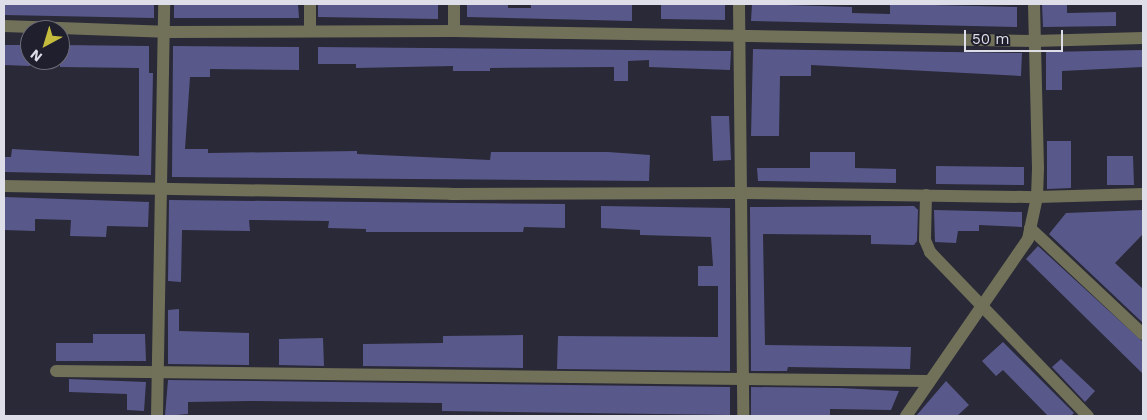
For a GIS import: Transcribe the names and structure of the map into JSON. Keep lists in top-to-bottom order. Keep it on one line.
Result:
{"scale_bar":"50 m","north":"bottom left"}
